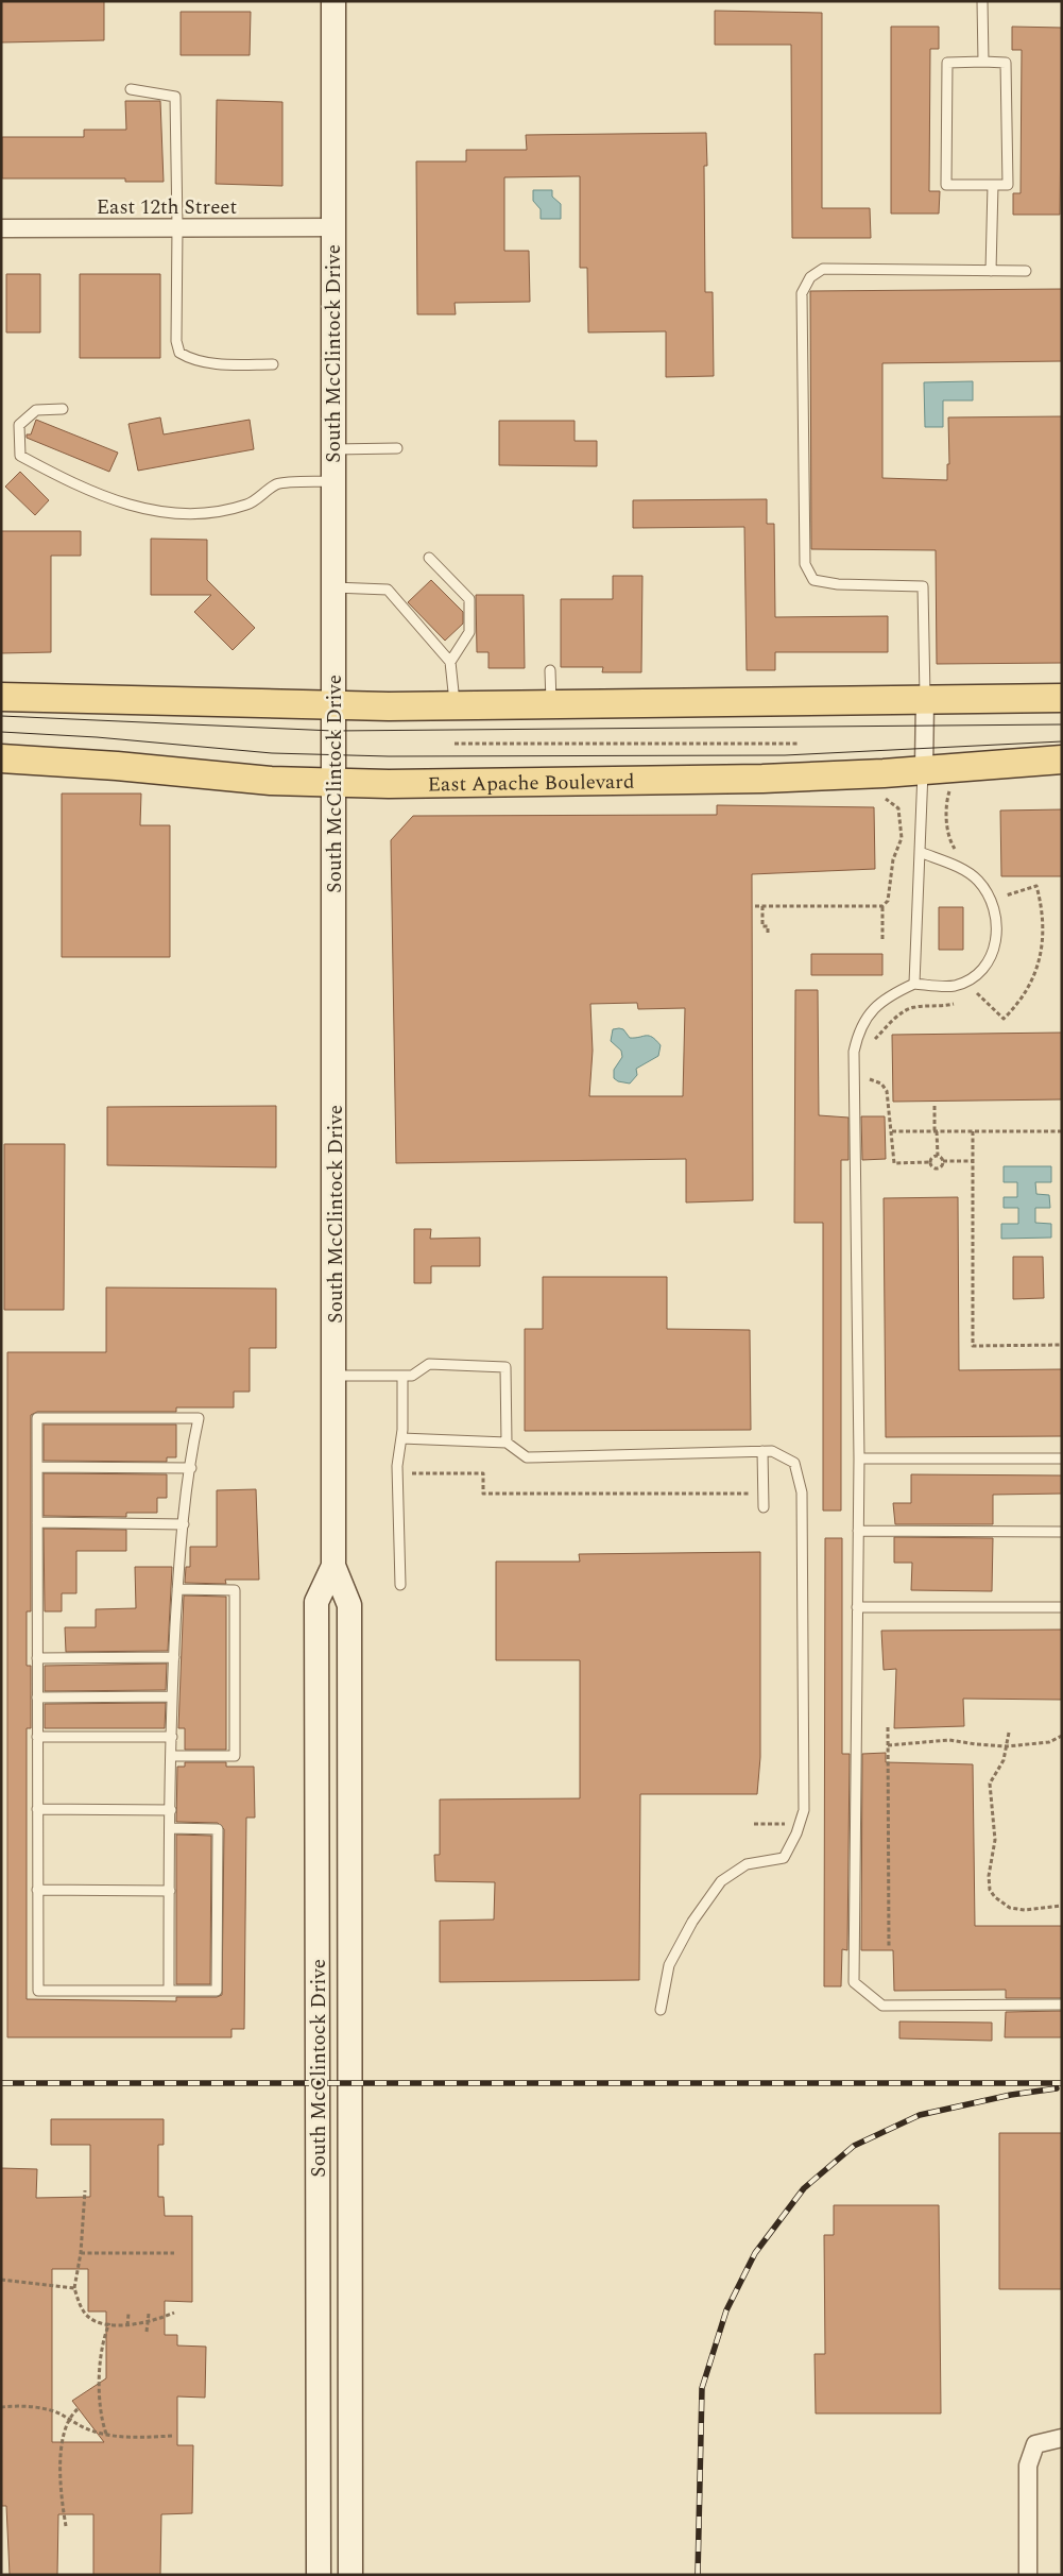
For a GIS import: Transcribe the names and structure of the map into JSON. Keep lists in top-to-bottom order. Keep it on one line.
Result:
{"streets":{"main road":["South McClintock Drive","East Apache Boulevard"],"street":["East 12th Street"]},"crossings":[["East 12th Street","South McClintock Drive"],["South McClintock Drive","East Apache Boulevard"]]}
